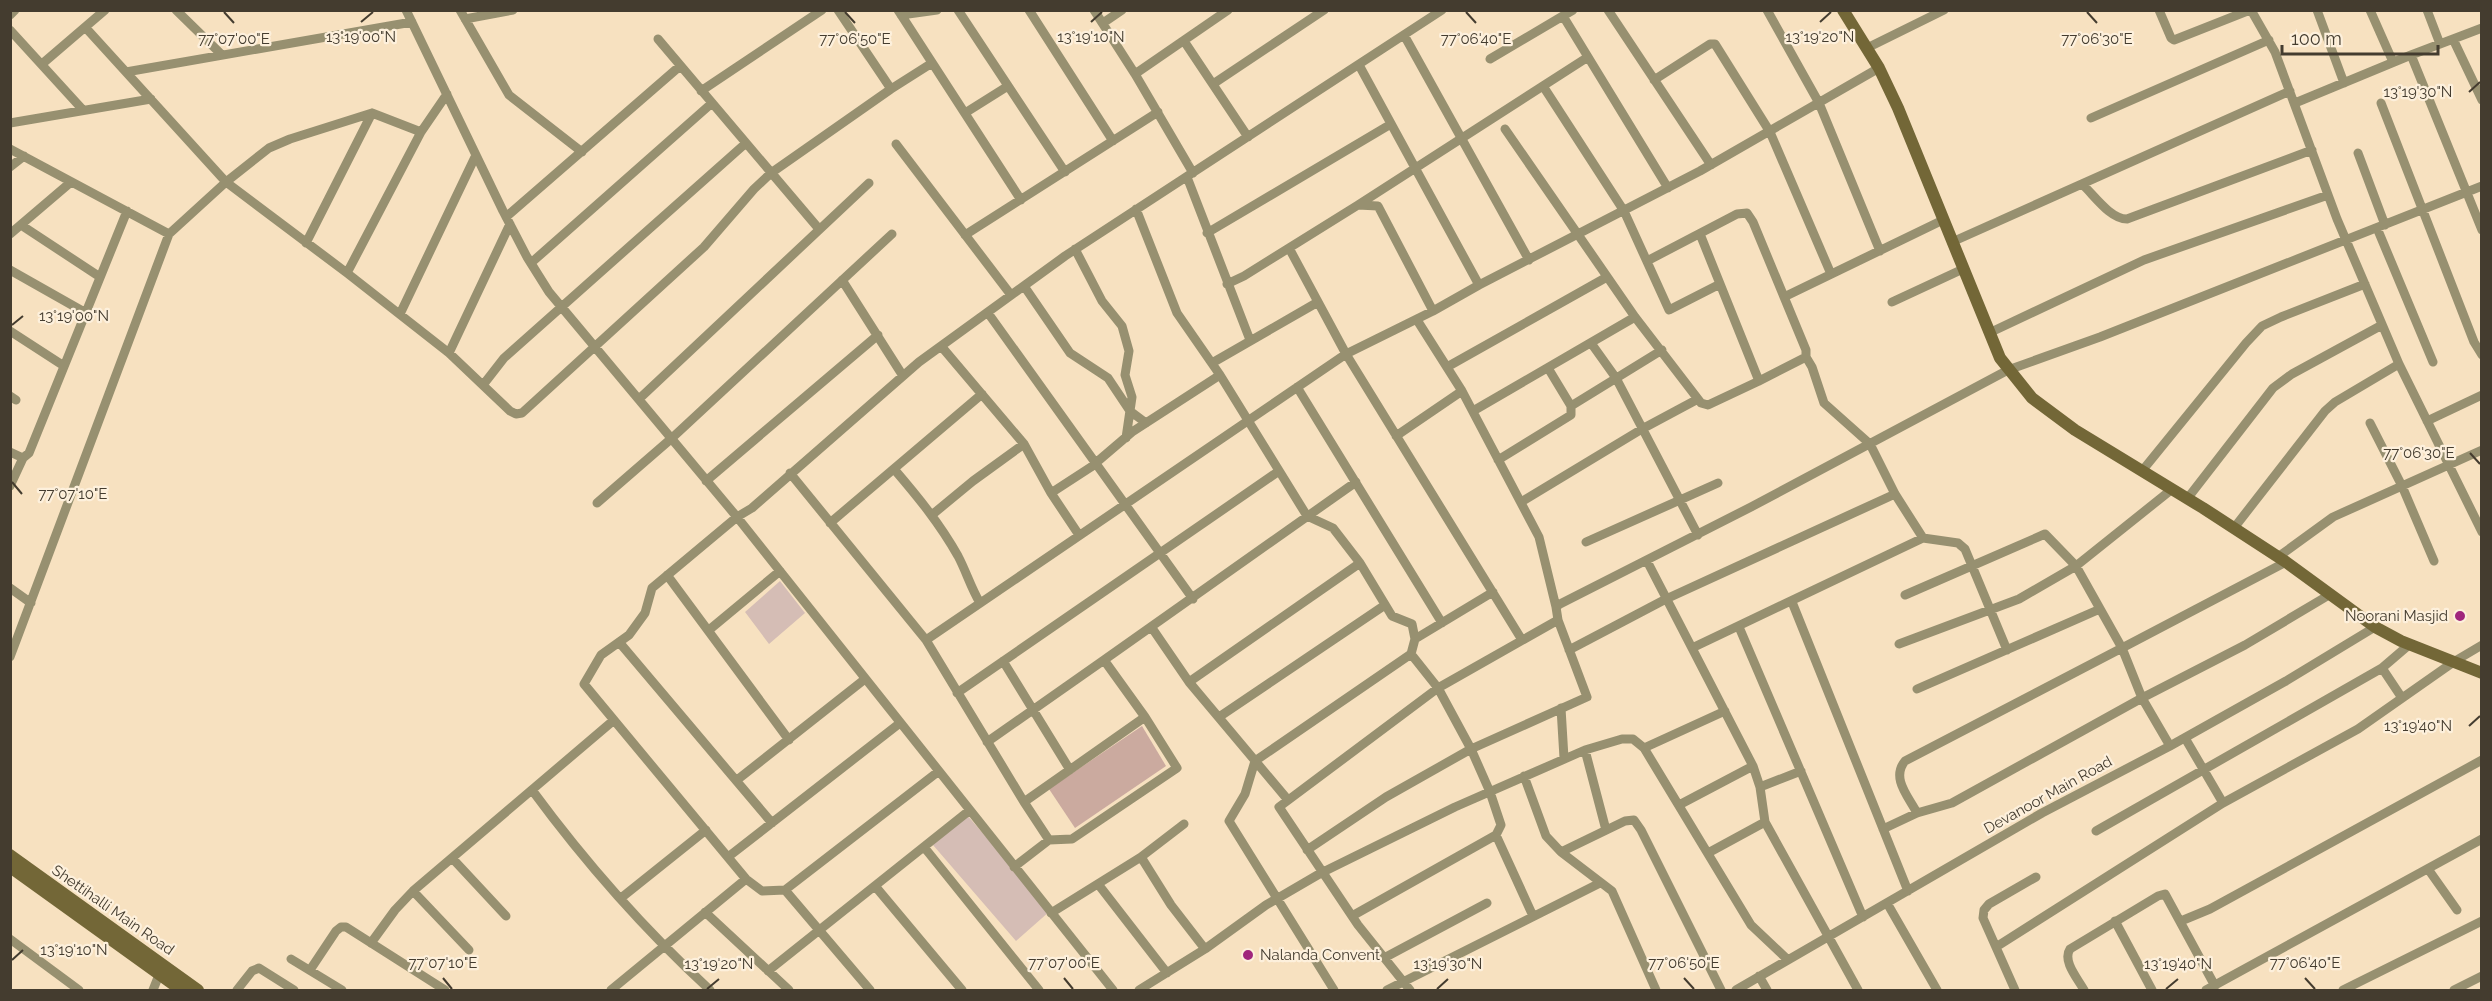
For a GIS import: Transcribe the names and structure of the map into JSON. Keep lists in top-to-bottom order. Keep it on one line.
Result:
{"streets":{"street":["Devanoor Main Road","Shettihalli Main Road"]},"places":["Noorani Masjid","Nalanda Convent"],"scale_bar":"100 m","coordinates":["13°19'00\"N","13°19'10\"N","13°19'20\"N","77°07'00\"E","77°06'50\"E","77°06'40\"E","77°06'30\"E","13°19'30\"N","77°07'10\"E","13°19'40\"N"]}
